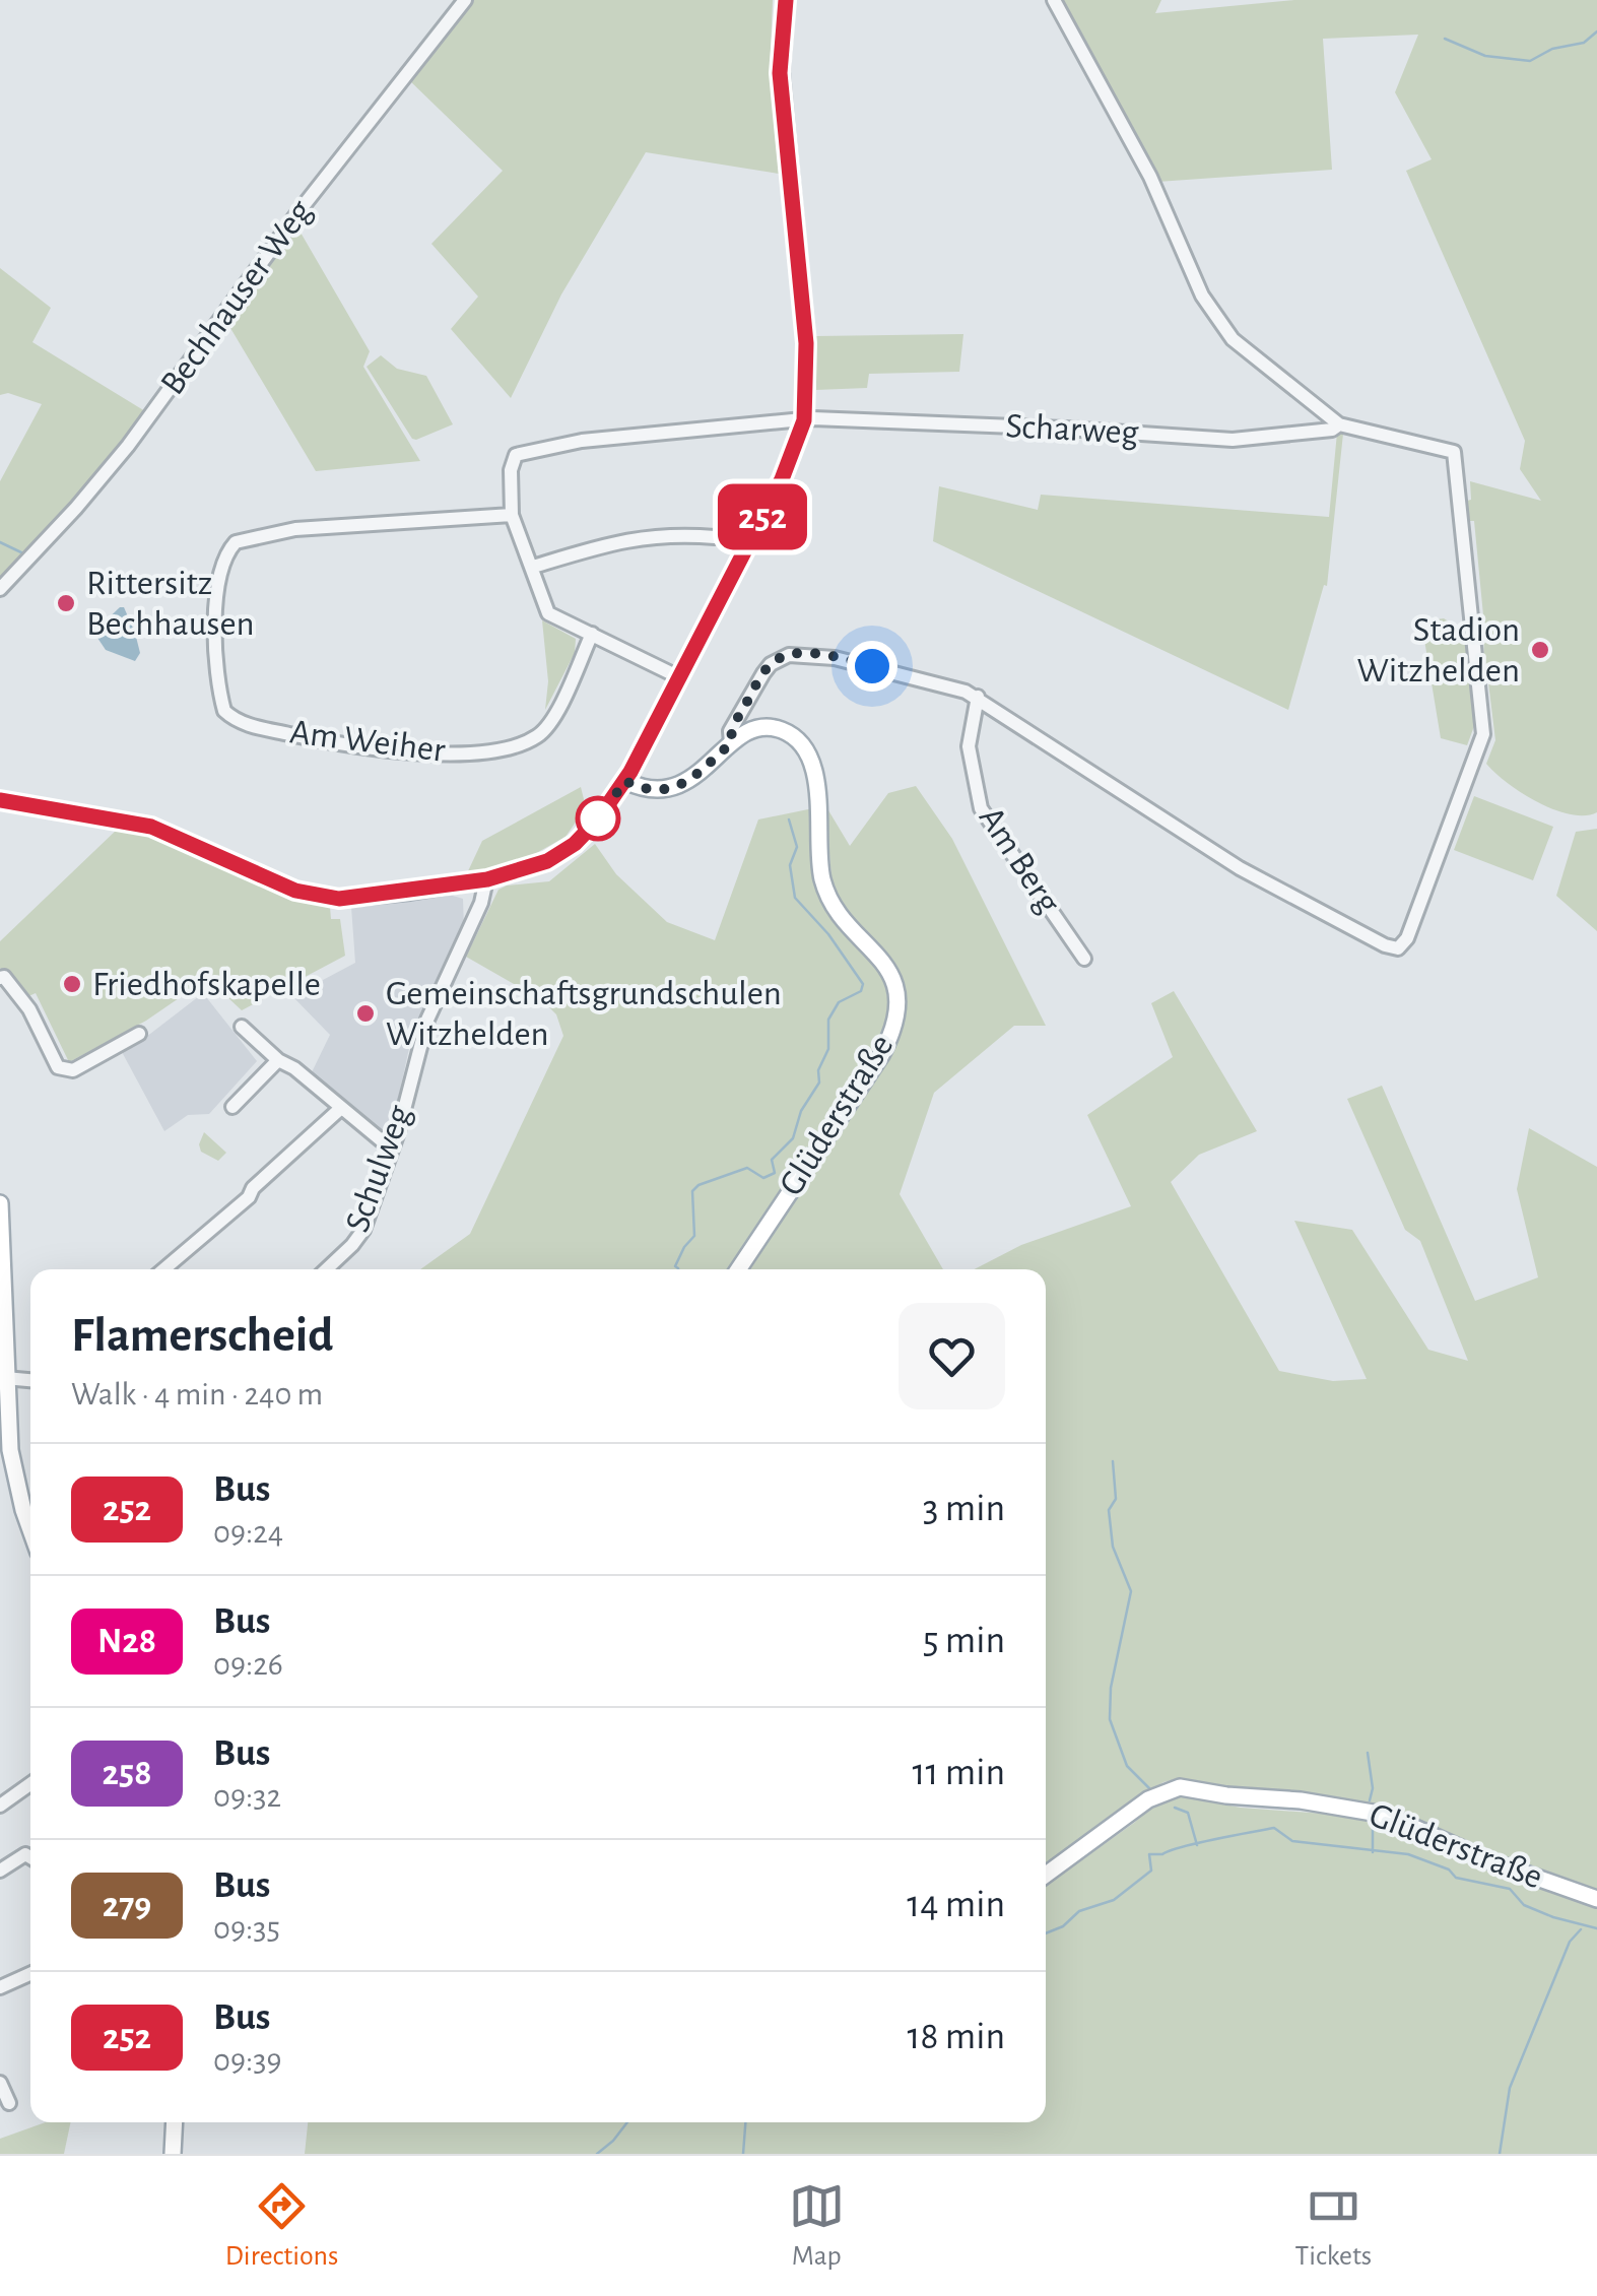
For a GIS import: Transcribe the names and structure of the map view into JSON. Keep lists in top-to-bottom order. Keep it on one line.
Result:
{"streets":{"main road":["Glüderstraße"],"street":["Bechhauser Weg","Scharweg","Am Weiher","Am Berg","Schulweg"]},"crossings":[["Scharweg","Am Berg"]],"places":["Rittersitz Bechhausen","Stadion Witzhelden","Friedhofskapelle","Gemeinschaftsgrundschulen Witzhelden"],"lines":["bus line 252"],"page":{"on_map":"252","heading":["Flamerscheid","Walk · 4 min · 240 m"],"list":[{"mark":"252","name":"Bus","note":"09:24","value":"3 min"},{"mark":"N28","name":"Bus","note":"09:26","value":"5 min"},{"mark":"258","name":"Bus","note":"09:32","value":"11 min"},{"mark":"279","name":"Bus","note":"09:35","value":"14 min"},{"mark":"252","name":"Bus","note":"09:39","value":"18 min"}],"tabs":["Directions","Map","Tickets"]}}
